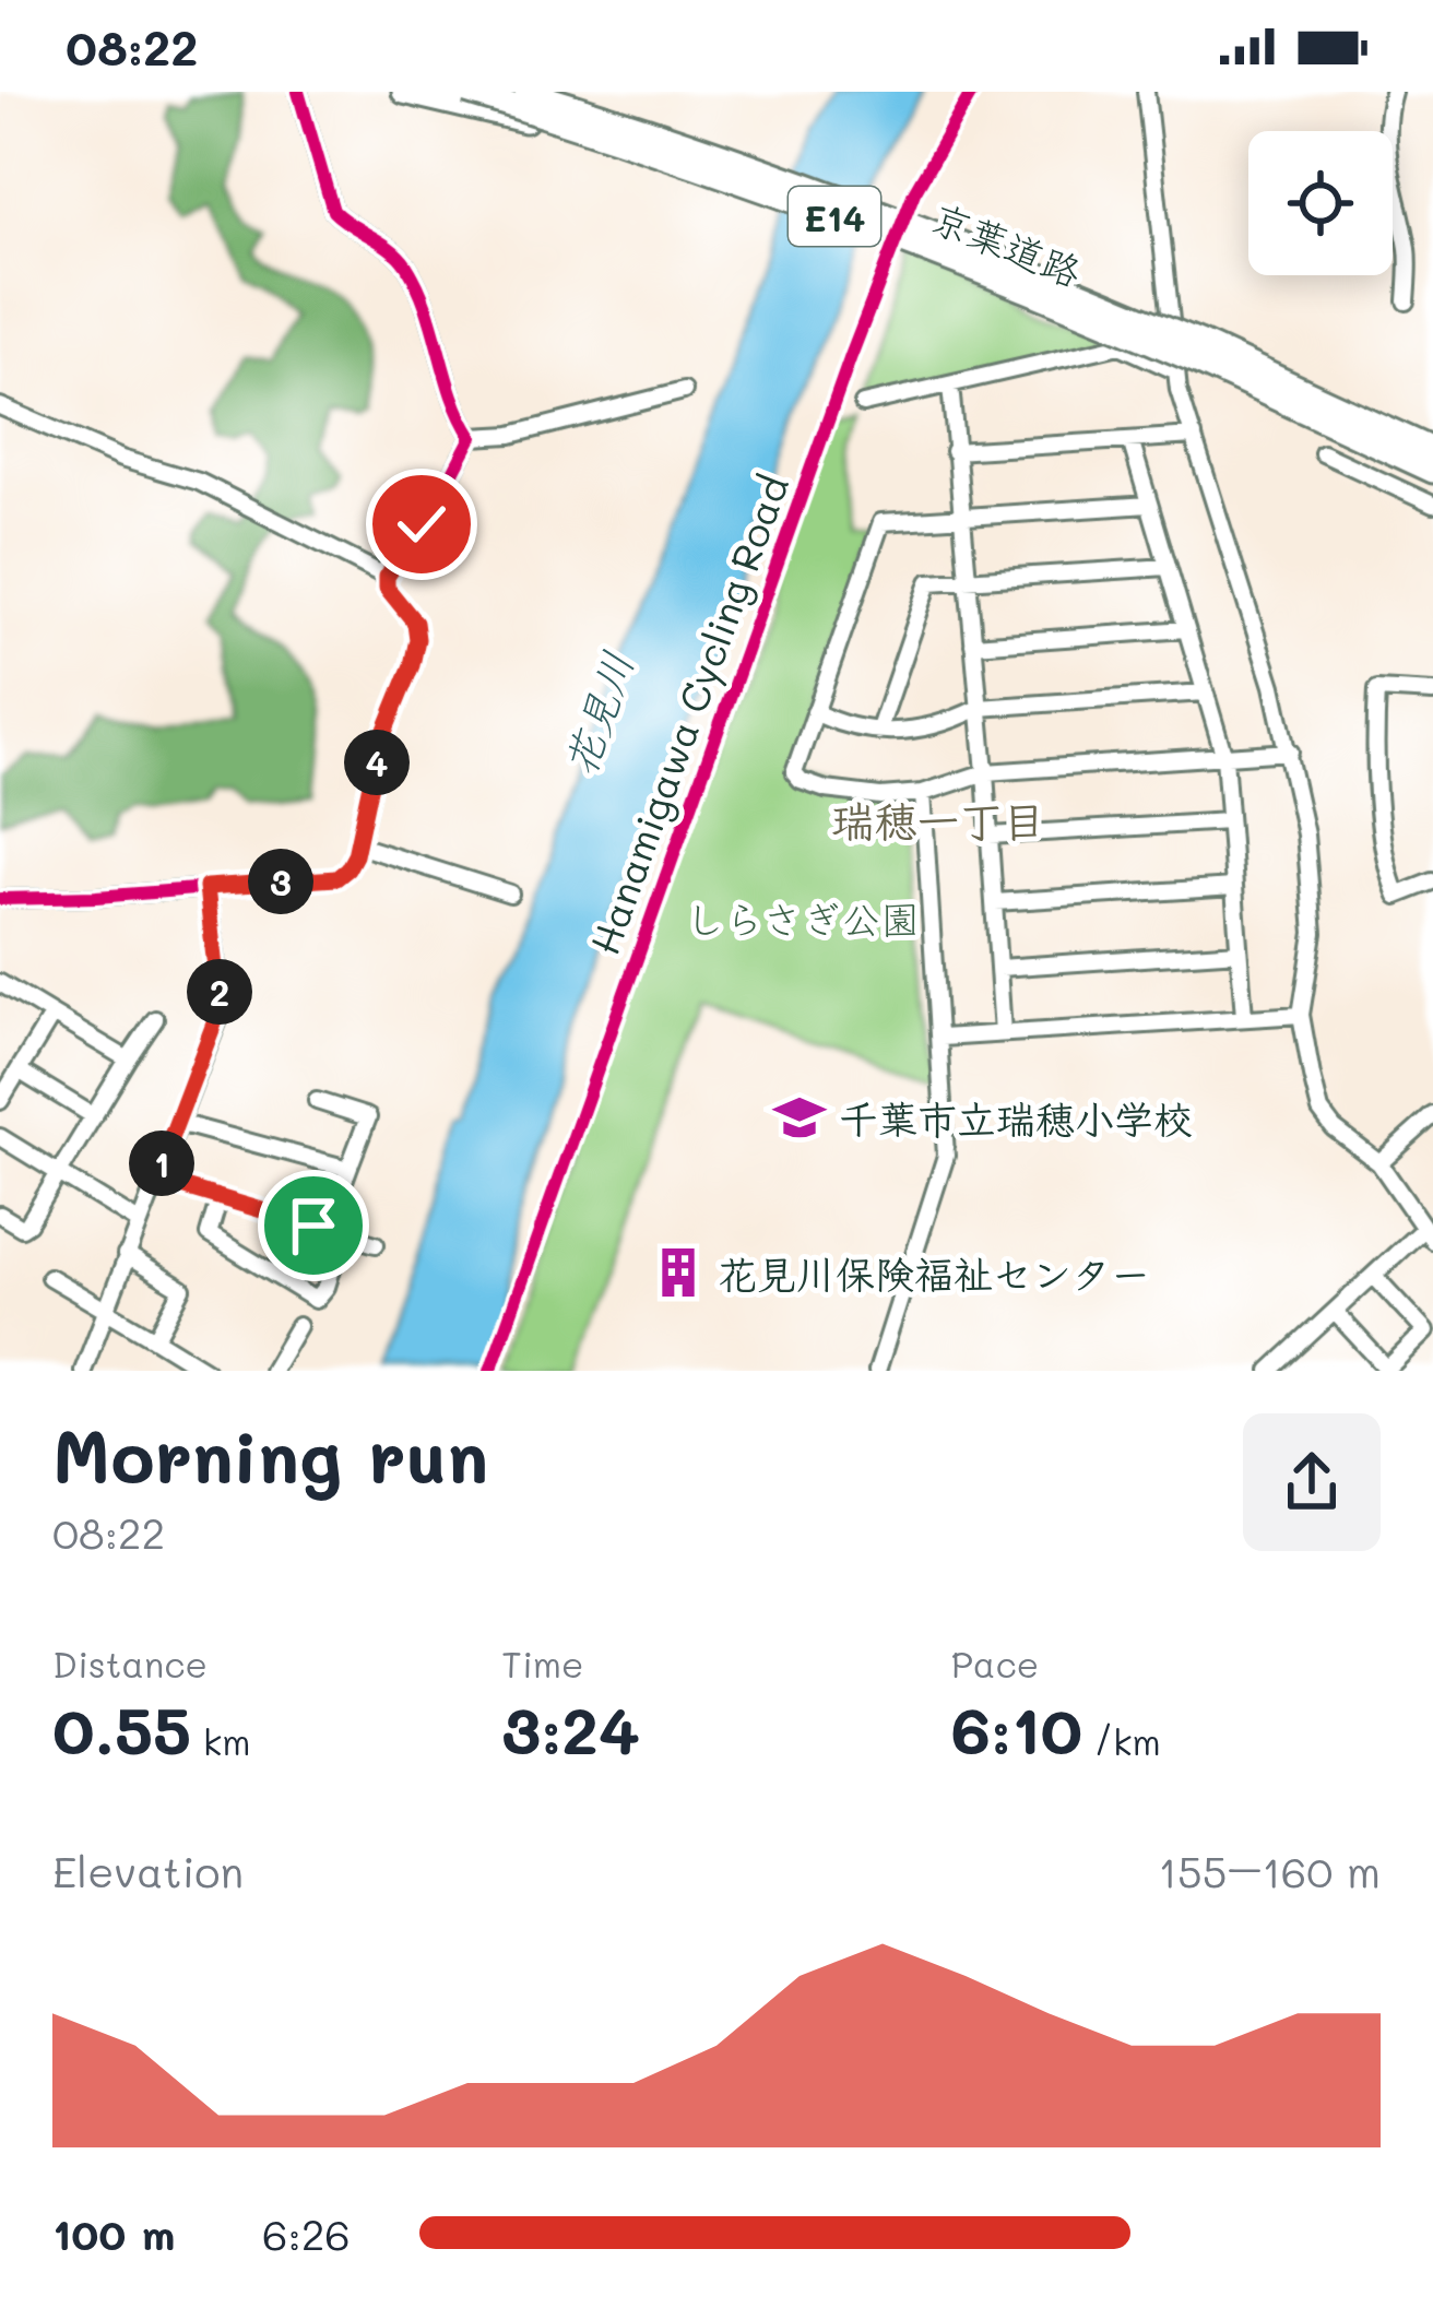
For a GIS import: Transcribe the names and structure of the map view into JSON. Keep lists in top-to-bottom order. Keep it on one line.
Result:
{"streets":{"highway":["E14","京葉道路"],"cycle path":["Hanamigawa Cycling Road"]},"districts":["瑞穂一丁目"],"water":["花見川"],"parks":["しらさぎ公園"],"places":{"school or university":["千葉市立瑞穂小学校"],"building":["花見川保険福祉センター"]},"page":{"status":"08:22","pins":["4","3","2","1"],"heading":["Morning run","08:22"],"stats":[["Distance","0.55 km"],["Time","3:24"],["Pace","6:10 /km"]],"chart":["Elevation","155–160 m"],"list":[{"name":"100 m","note":"6:26"}]}}
